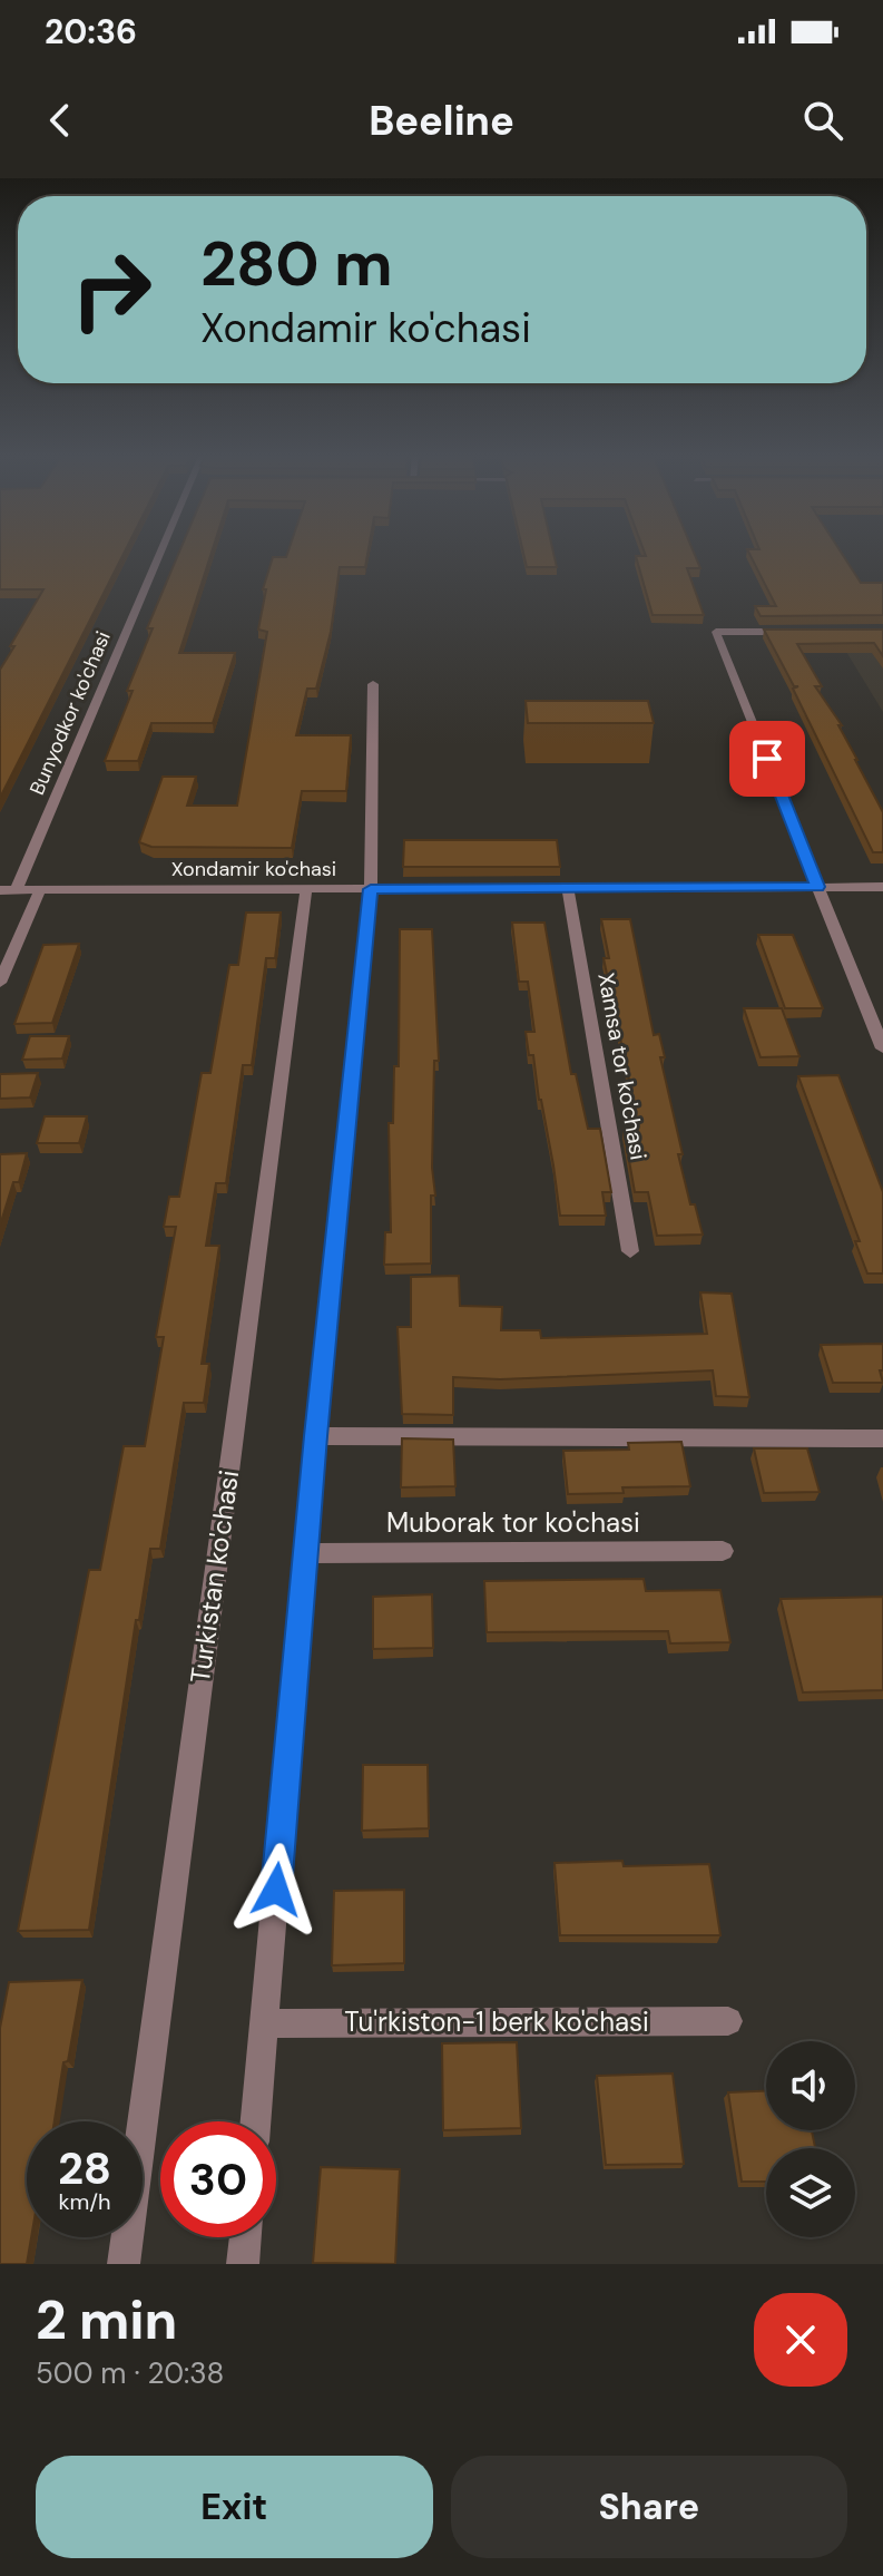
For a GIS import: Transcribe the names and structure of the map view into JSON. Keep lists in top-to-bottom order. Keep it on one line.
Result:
{"streets":{"street":["Bunyodkor ko'chasi","Xondamir ko'chasi","Xamsa tor ko'chasi","Muborak tor ko'chasi","Turkistan ko'chasi","Tu'rkiston-1 berk ko'chasi"]},"crossings":[["Bunyodkor ko'chasi","Xondamir ko'chasi"],["Xondamir ko'chasi","Xamsa tor ko'chasi"],["Xondamir ko'chasi","Turkistan ko'chasi"]],"page":{"status":"20:36","header":"Beeline","turn":["280 m","Xondamir ko'chasi"],"speed":"28 km/h","limit":"30","heading":["2 min","500 m · 20:38"],"buttons":["Exit","Share"]}}
